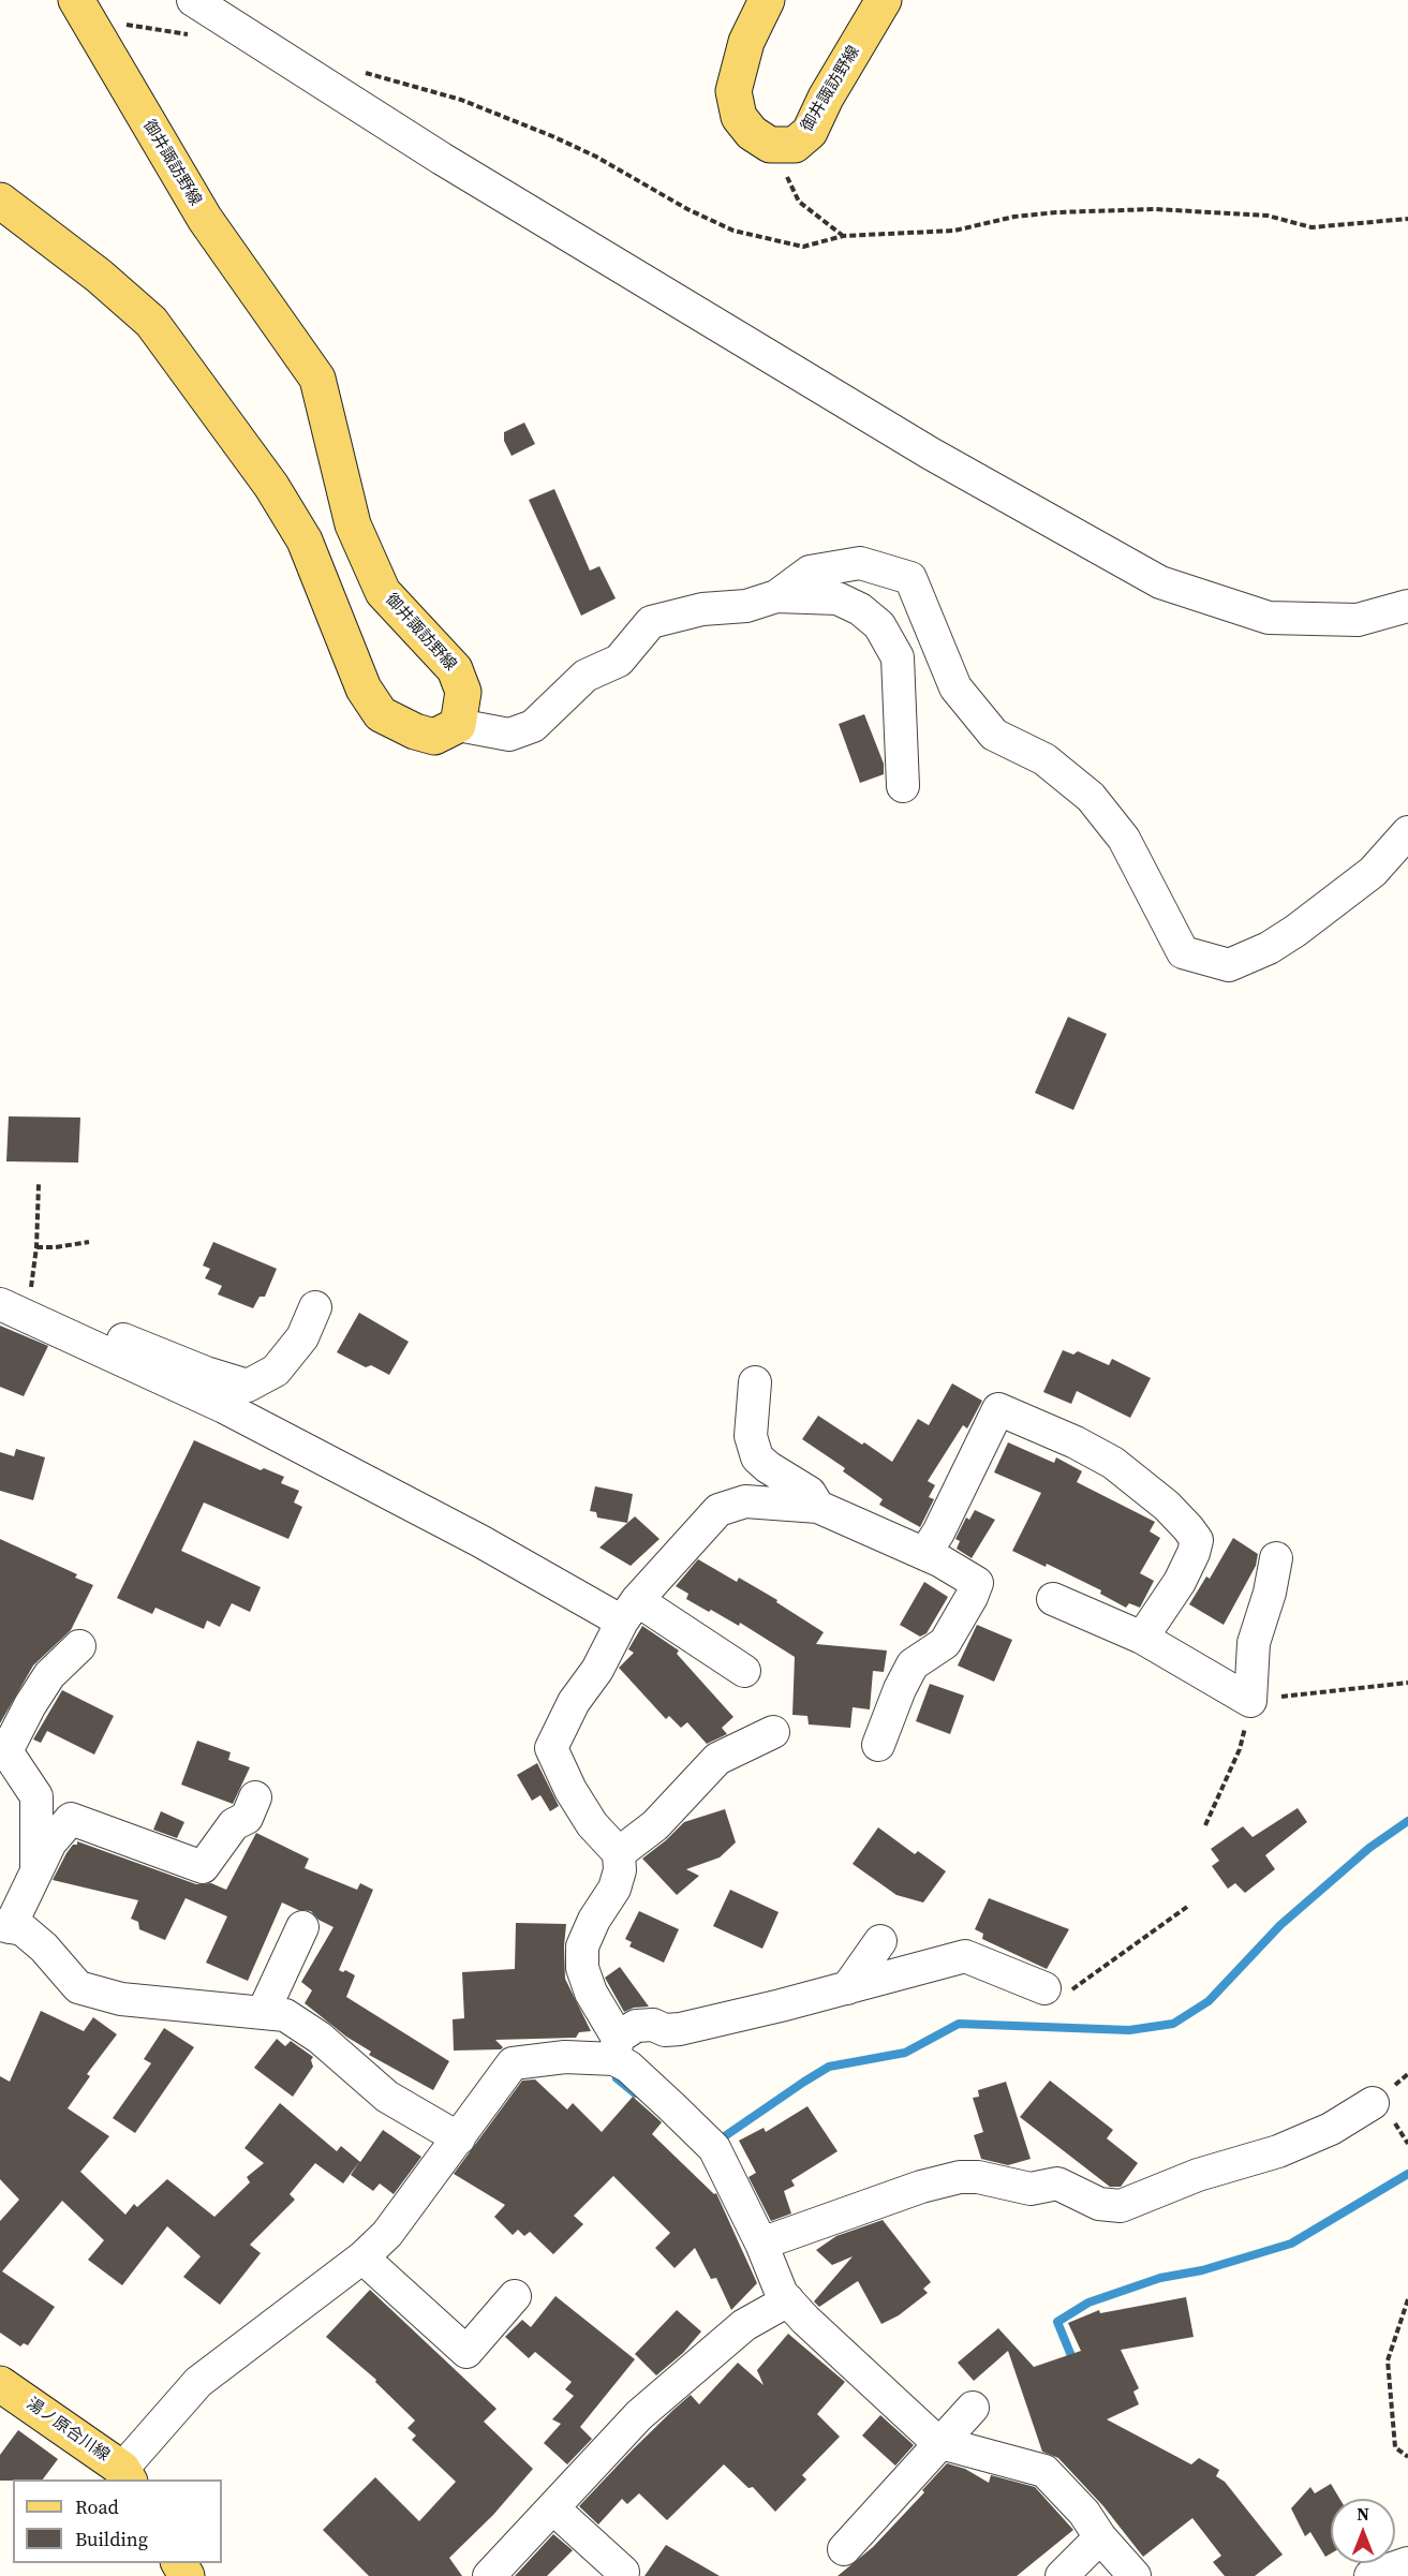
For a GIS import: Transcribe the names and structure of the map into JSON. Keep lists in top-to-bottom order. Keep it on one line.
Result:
{"streets":{"main road":["御井諏訪野線","湯ノ原合川線"]},"legend":["Road","Building"],"north":"top"}
